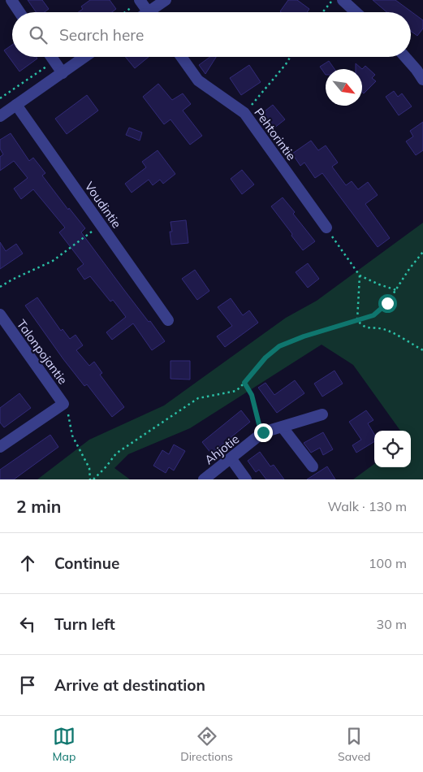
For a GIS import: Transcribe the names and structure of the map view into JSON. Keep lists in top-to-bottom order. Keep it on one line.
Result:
{"streets":{"street":["Pehtorintie","Voudintie","Talonpojantie","Ahjotie"]},"north":"bottom right","page":{"search":"Search here","heading":["2 min","Walk · 130 m"],"list":[["Continue","100 m"],["Turn left","30 m"],"Arrive at destination"],"nav":["Map","Directions","Saved"]}}
